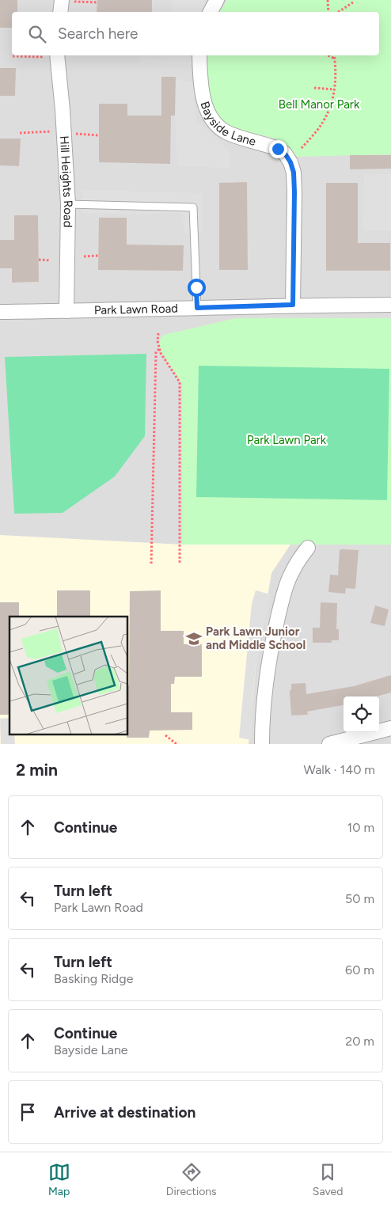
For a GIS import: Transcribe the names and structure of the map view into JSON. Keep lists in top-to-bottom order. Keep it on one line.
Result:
{"streets":{"street":["Bayside Lane","Hill Heights Road","Park Lawn Road"]},"crossings":[["Bayside Lane","Park Lawn Road"],["Hill Heights Road","Park Lawn Road"]],"parks":["Bell Manor Park","Park Lawn Park"],"places":{"school or university":["Park Lawn Junior and Middle School"]},"page":{"search":"Search here","heading":["2 min","Walk · 140 m"],"list":[["Continue","10 m"],["Turn left","Park Lawn Road","50 m"],["Turn left","Basking Ridge","60 m"],["Continue","Bayside Lane","20 m"],"Arrive at destination"],"nav":["Map","Directions","Saved"]}}
